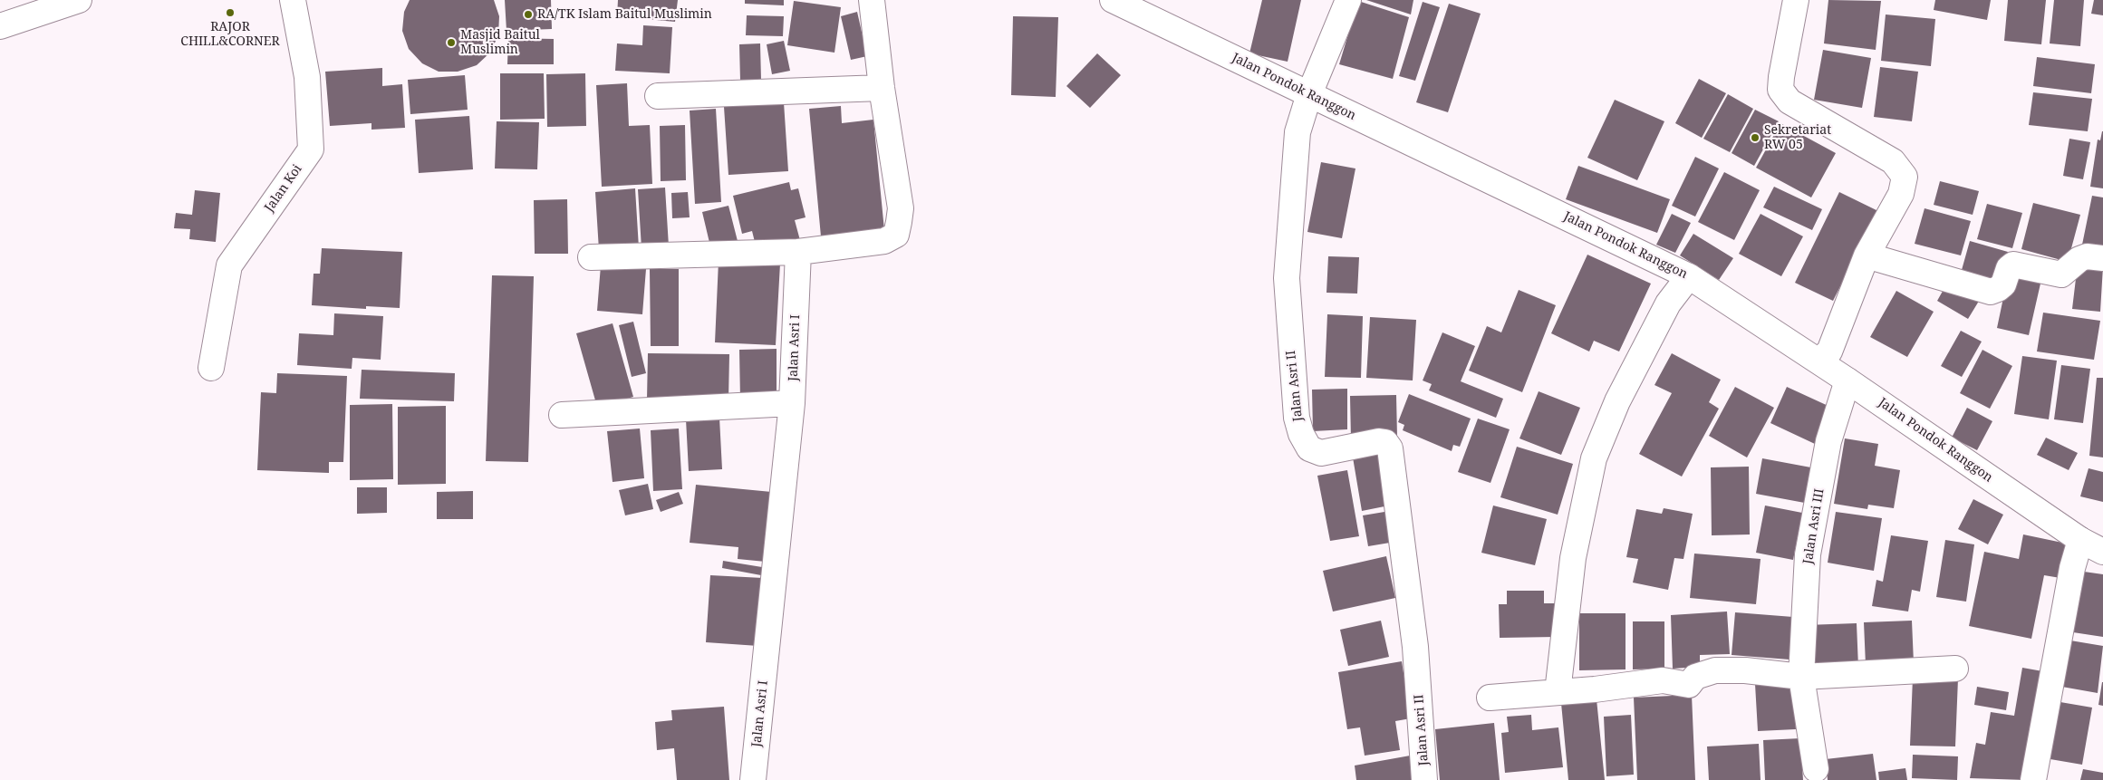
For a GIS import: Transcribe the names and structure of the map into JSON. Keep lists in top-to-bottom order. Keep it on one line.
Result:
{"streets":{"street":["Jalan Pondok Ranggon","Jalan Koi","Jalan Asri I","Jalan Asri II","Jalan Asri III"]},"crossings":[["Jalan Pondok Ranggon","Jalan Asri II"],["Jalan Pondok Ranggon","Jalan Asri III"]],"places":["RAJOR CHILL&CORNER","RA/TK Islam Baitul Muslimin","Masjid Baitul Muslimin","Sekretariat RW 05"]}
